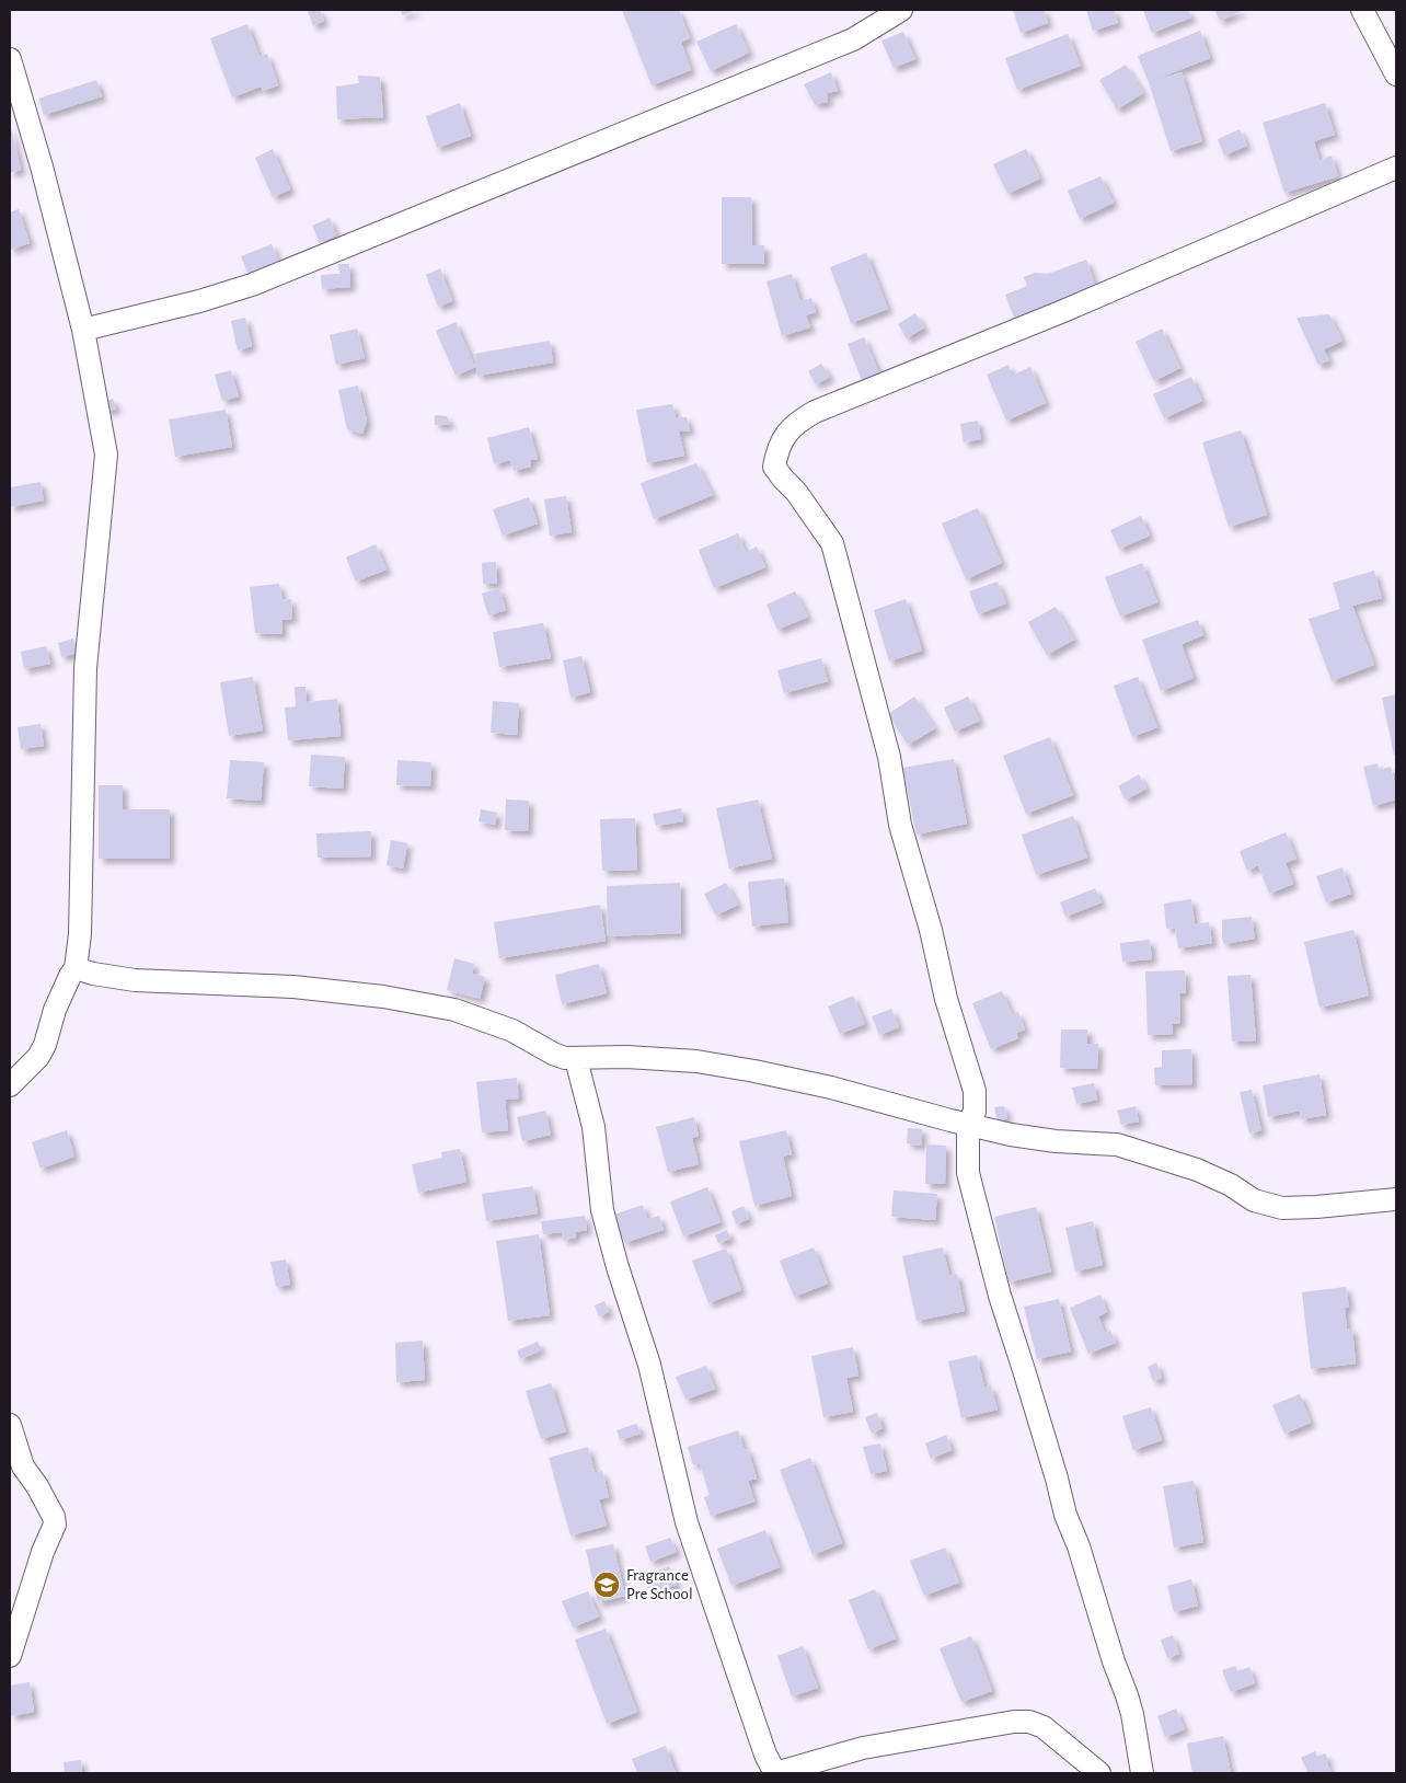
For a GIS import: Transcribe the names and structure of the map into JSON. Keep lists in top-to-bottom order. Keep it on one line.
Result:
{"places":{"school or university":["Fragrance Pre School"]}}
